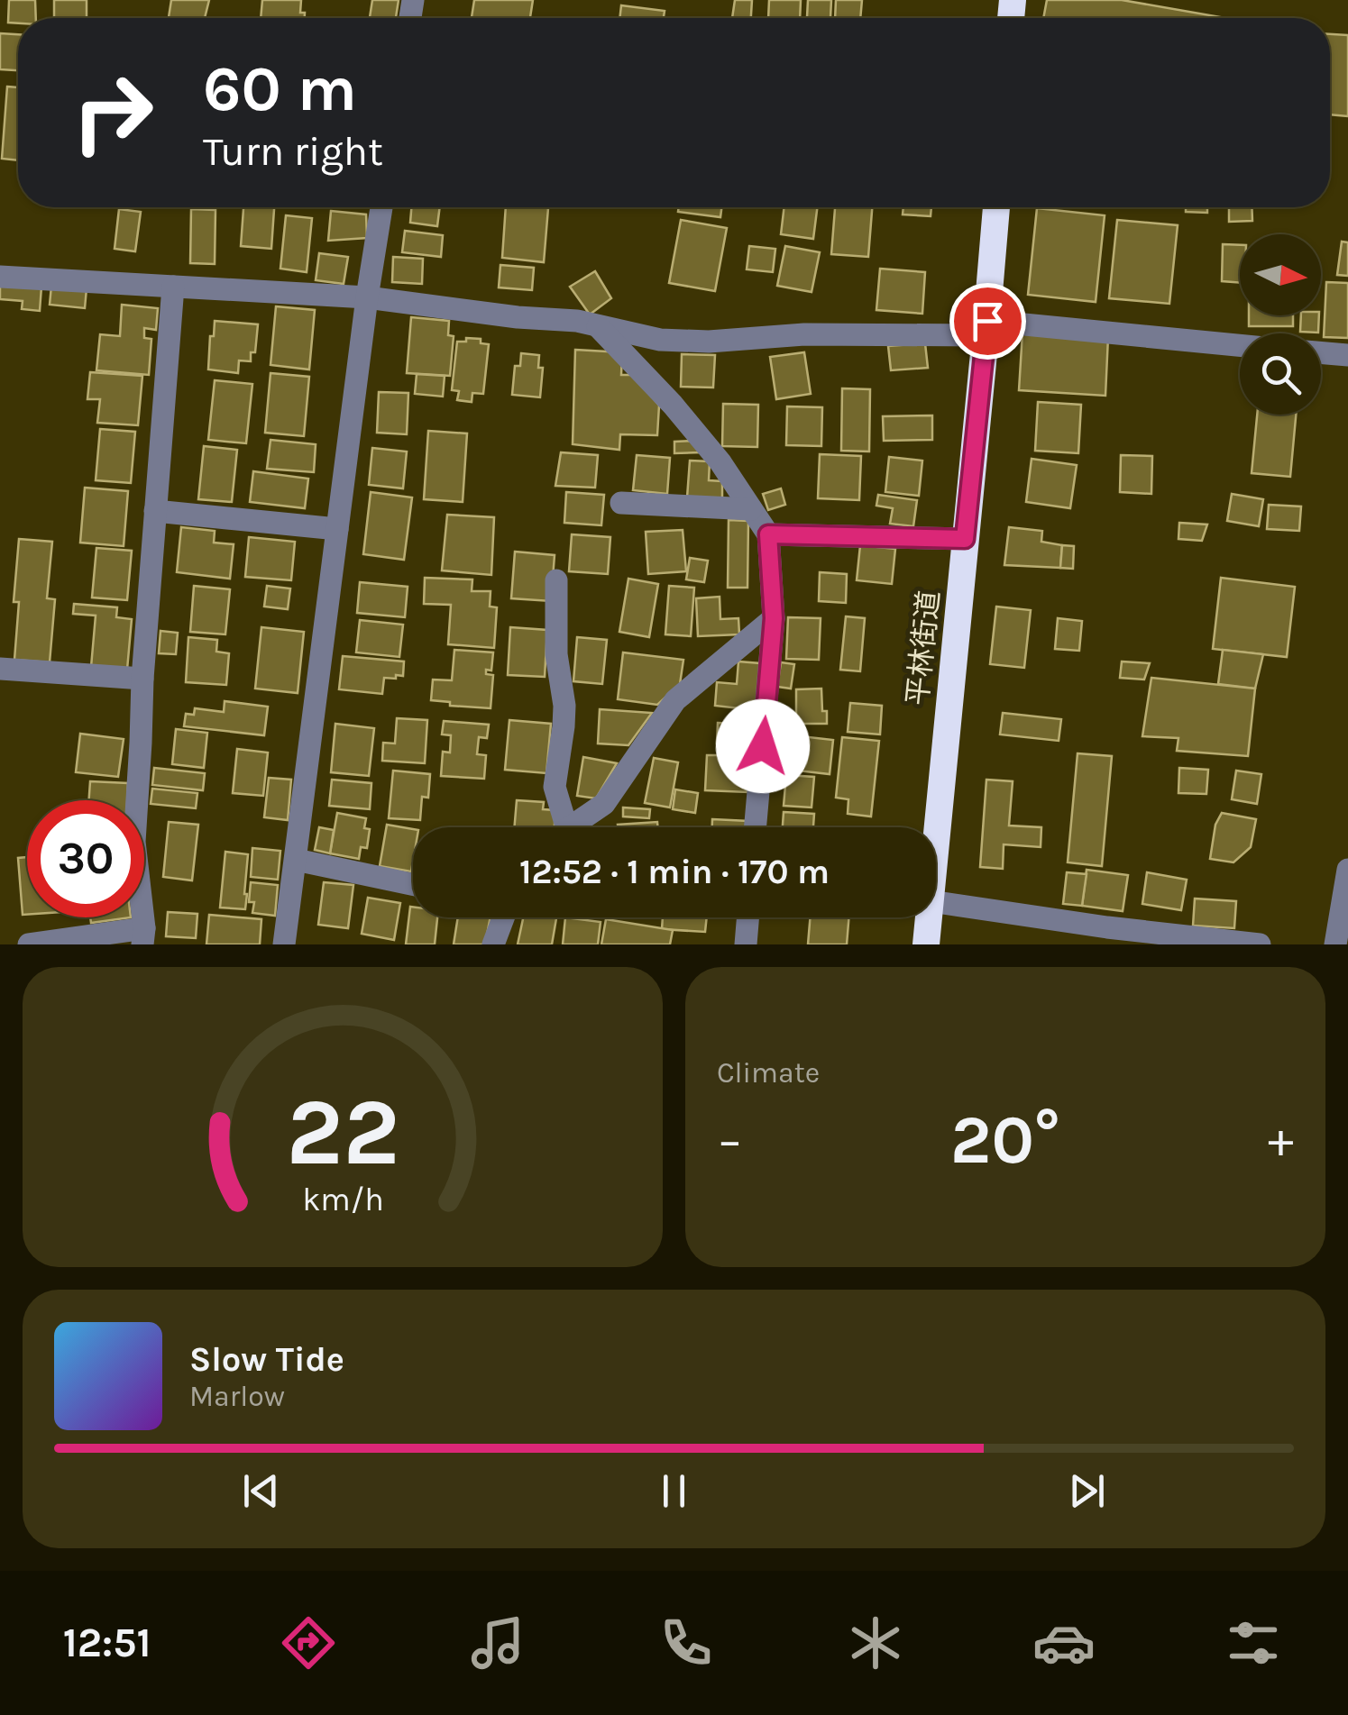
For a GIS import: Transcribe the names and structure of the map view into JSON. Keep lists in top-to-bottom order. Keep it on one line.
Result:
{"streets":{"highway":["平林街道"]},"north":"right","page":{"turn":["60 m","Turn right"],"limit":"30","trip":"12:52 · 1 min · 170 m","tile":"Climate","heat":["−","20°","+"],"song":["Slow Tide","Marlow"],"tabs":"12:51","gauge":["22","km/h"]}}
